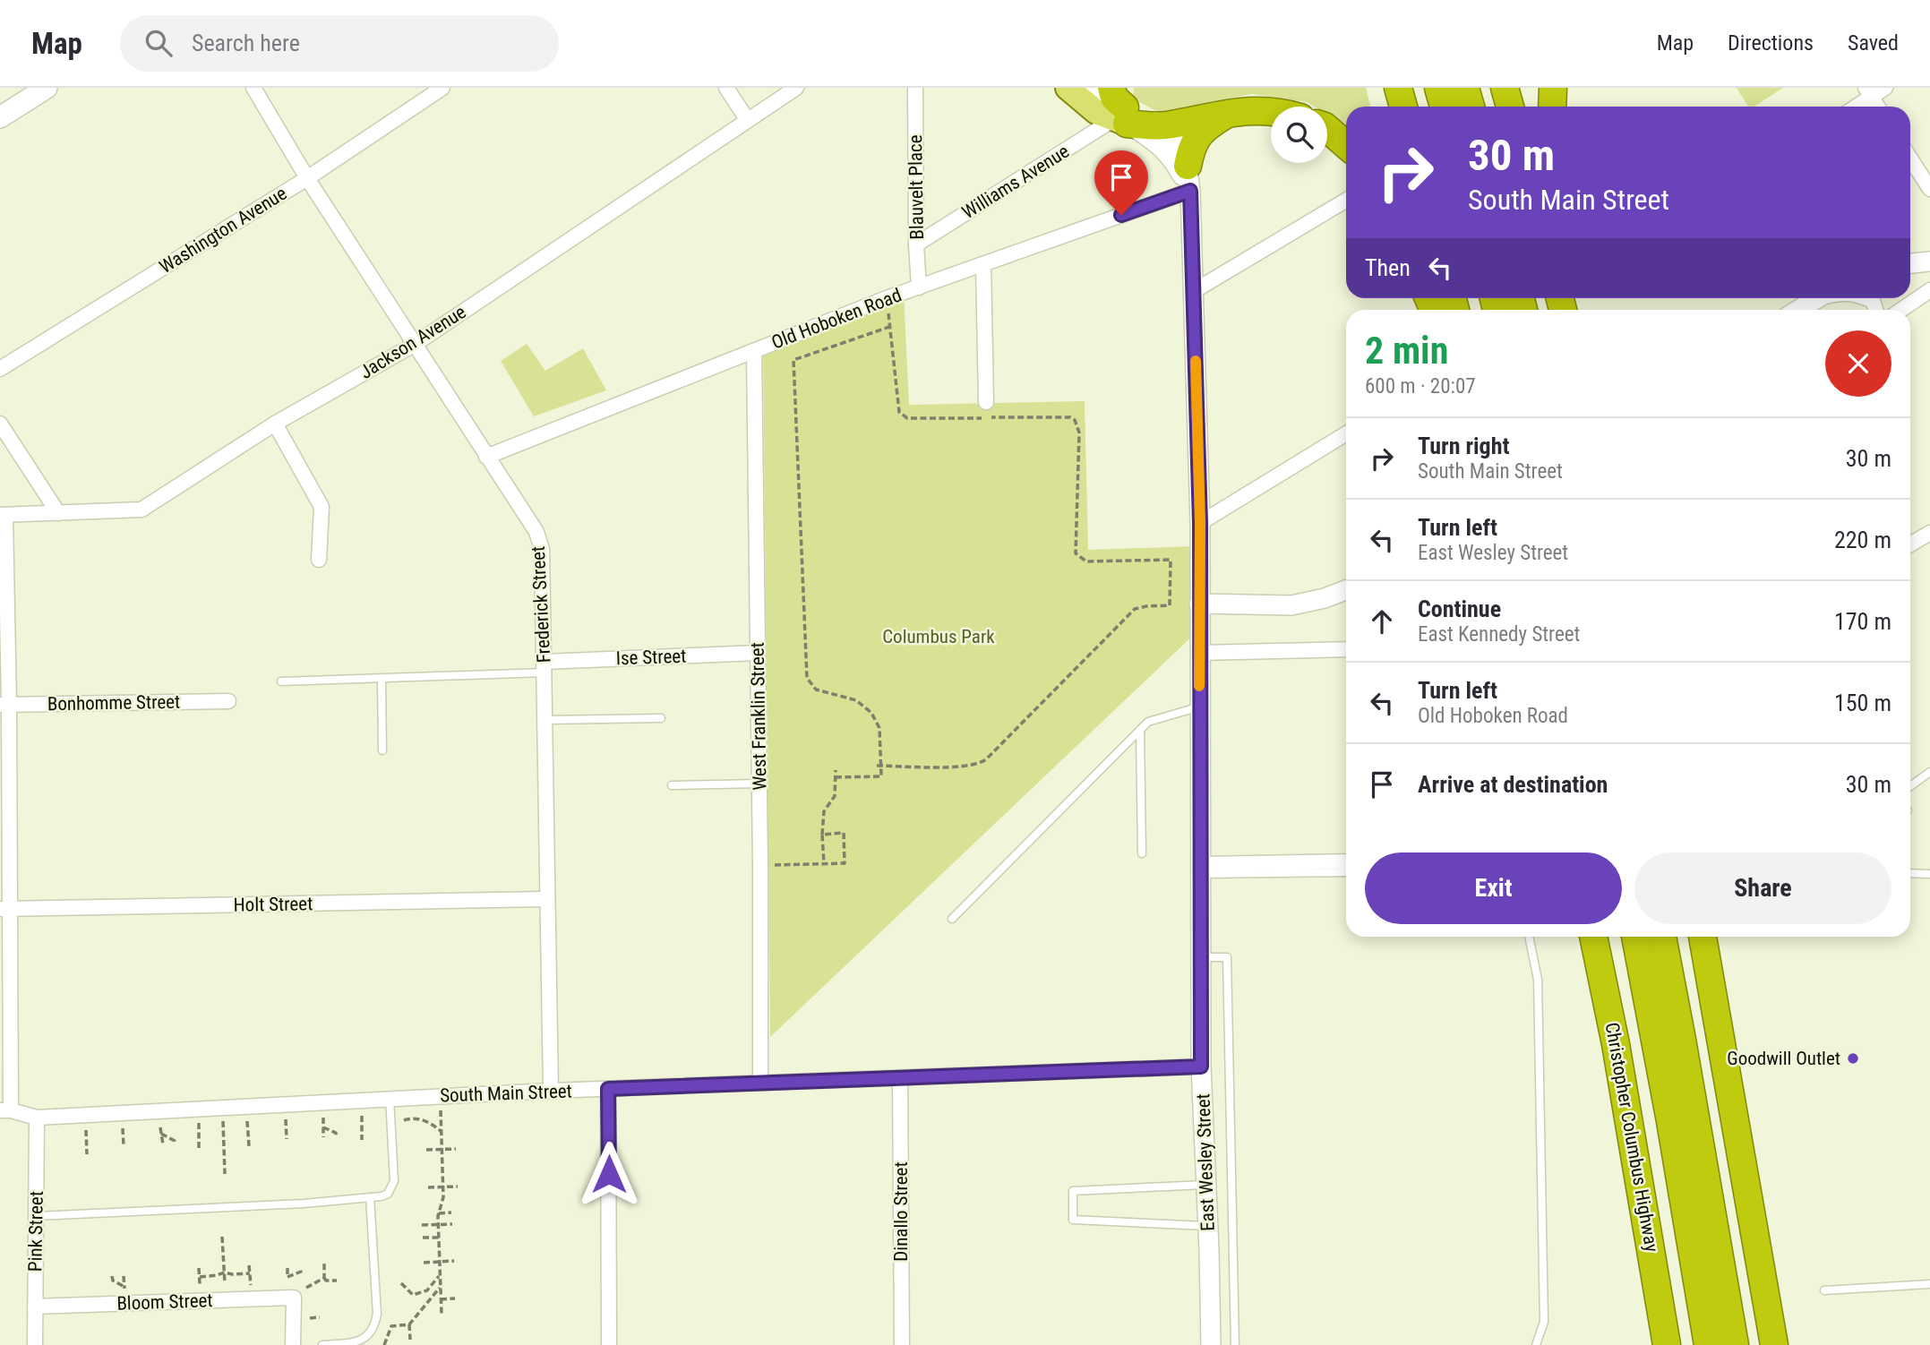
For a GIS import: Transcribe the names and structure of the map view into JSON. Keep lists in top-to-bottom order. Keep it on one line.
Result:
{"streets":{"highway":["Christopher Columbus Highway"],"street":["Williams Avenue","Blauvelt Place","Washington Avenue","Old Hoboken Road","Jackson Avenue","Frederick Street","Ise Street","Bonhomme Street","West Franklin Street","Holt Street","South Main Street","East Wesley Street","Dinallo Street","Pink Street","Bloom Street"]},"crossings":[["Williams Avenue","Blauvelt Place"],["Blauvelt Place","Old Hoboken Road"],["Washington Avenue","Frederick Street"],["Old Hoboken Road","Frederick Street"],["Old Hoboken Road","West Franklin Street"],["Old Hoboken Road","East Wesley Street"],["Jackson Avenue","Frederick Street"],["Frederick Street","Ise Street"],["Frederick Street","Holt Street"],["Frederick Street","South Main Street"],["Ise Street","West Franklin Street"],["West Franklin Street","South Main Street"],["South Main Street","East Wesley Street"],["South Main Street","Dinallo Street"],["South Main Street","Pink Street"],["Pink Street","Bloom Street"]],"parks":["Columbus Park"],"places":["Goodwill Outlet"],"page":{"header":"Map","search":"Search here","nav":["Map","Directions","Saved"],"turn":["30 m","South Main Street"],"then":"Then","heading":["2 min","600 m · 20:07"],"list":[{"name":"Turn right","note":"South Main Street","value":"30 m"},{"name":"Turn left","note":"East Wesley Street","value":"220 m"},{"name":"Continue","note":"East Kennedy Street","value":"170 m"},{"name":"Turn left","note":"Old Hoboken Road","value":"150 m"},{"name":"Arrive at destination","value":"30 m"}],"buttons":["Exit","Share"]}}
